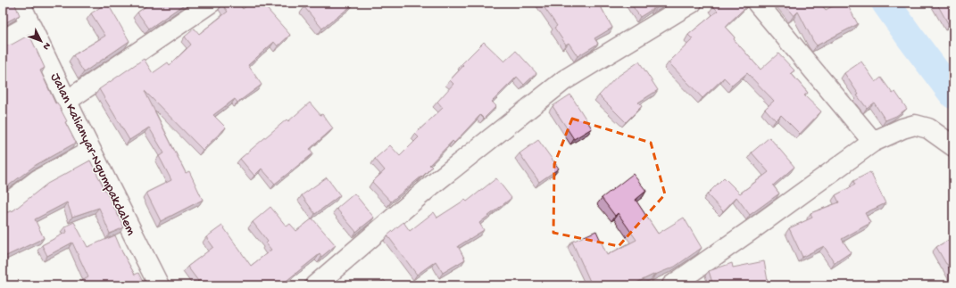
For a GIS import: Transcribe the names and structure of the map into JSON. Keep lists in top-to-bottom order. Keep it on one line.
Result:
{"streets":{"street":["Jalan Kalianyar-Ngumpakdalem"]},"north":"bottom right"}
